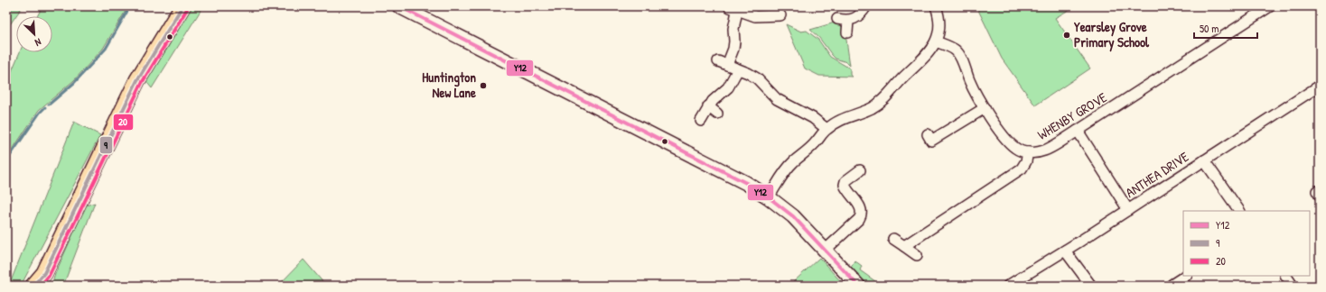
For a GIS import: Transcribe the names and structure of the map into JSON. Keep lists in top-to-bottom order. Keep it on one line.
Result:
{"streets":{"street":["WHENBY GROVE","ANTHEA DRIVE"]},"places":["Yearsley Grove Primary School","Huntington New Lane"],"lines":["transit line Y12","transit line 9","transit line 20"],"legend":["Y12","9","20"],"scale_bar":"50 m","north":"bottom right"}
